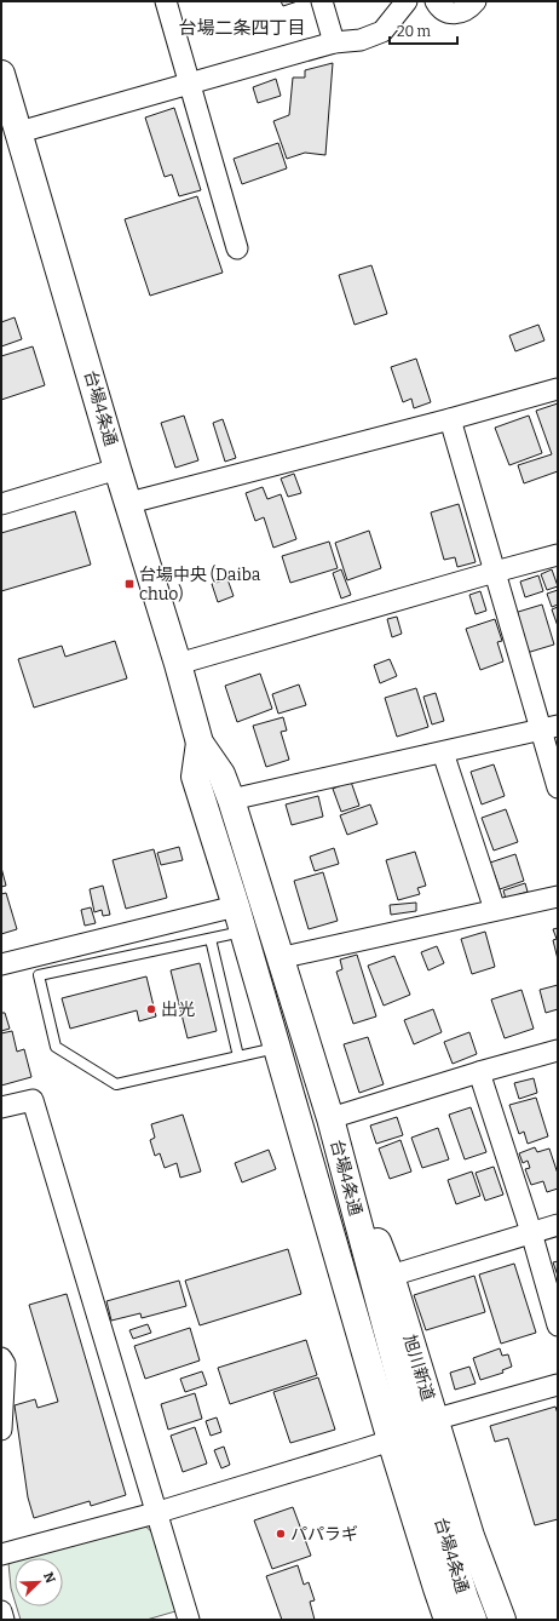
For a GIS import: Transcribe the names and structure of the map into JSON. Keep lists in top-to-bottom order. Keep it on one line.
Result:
{"streets":{"highway":["台場4条通","旭川新道"]},"crossings":[["台場4条通","旭川新道"]],"districts":["台場二条四丁目"],"places":{"transit":["台場中央 (Daiba chuo)"],"other":["出光","パパラギ"]},"scale_bar":"20 m","north":"top right"}
